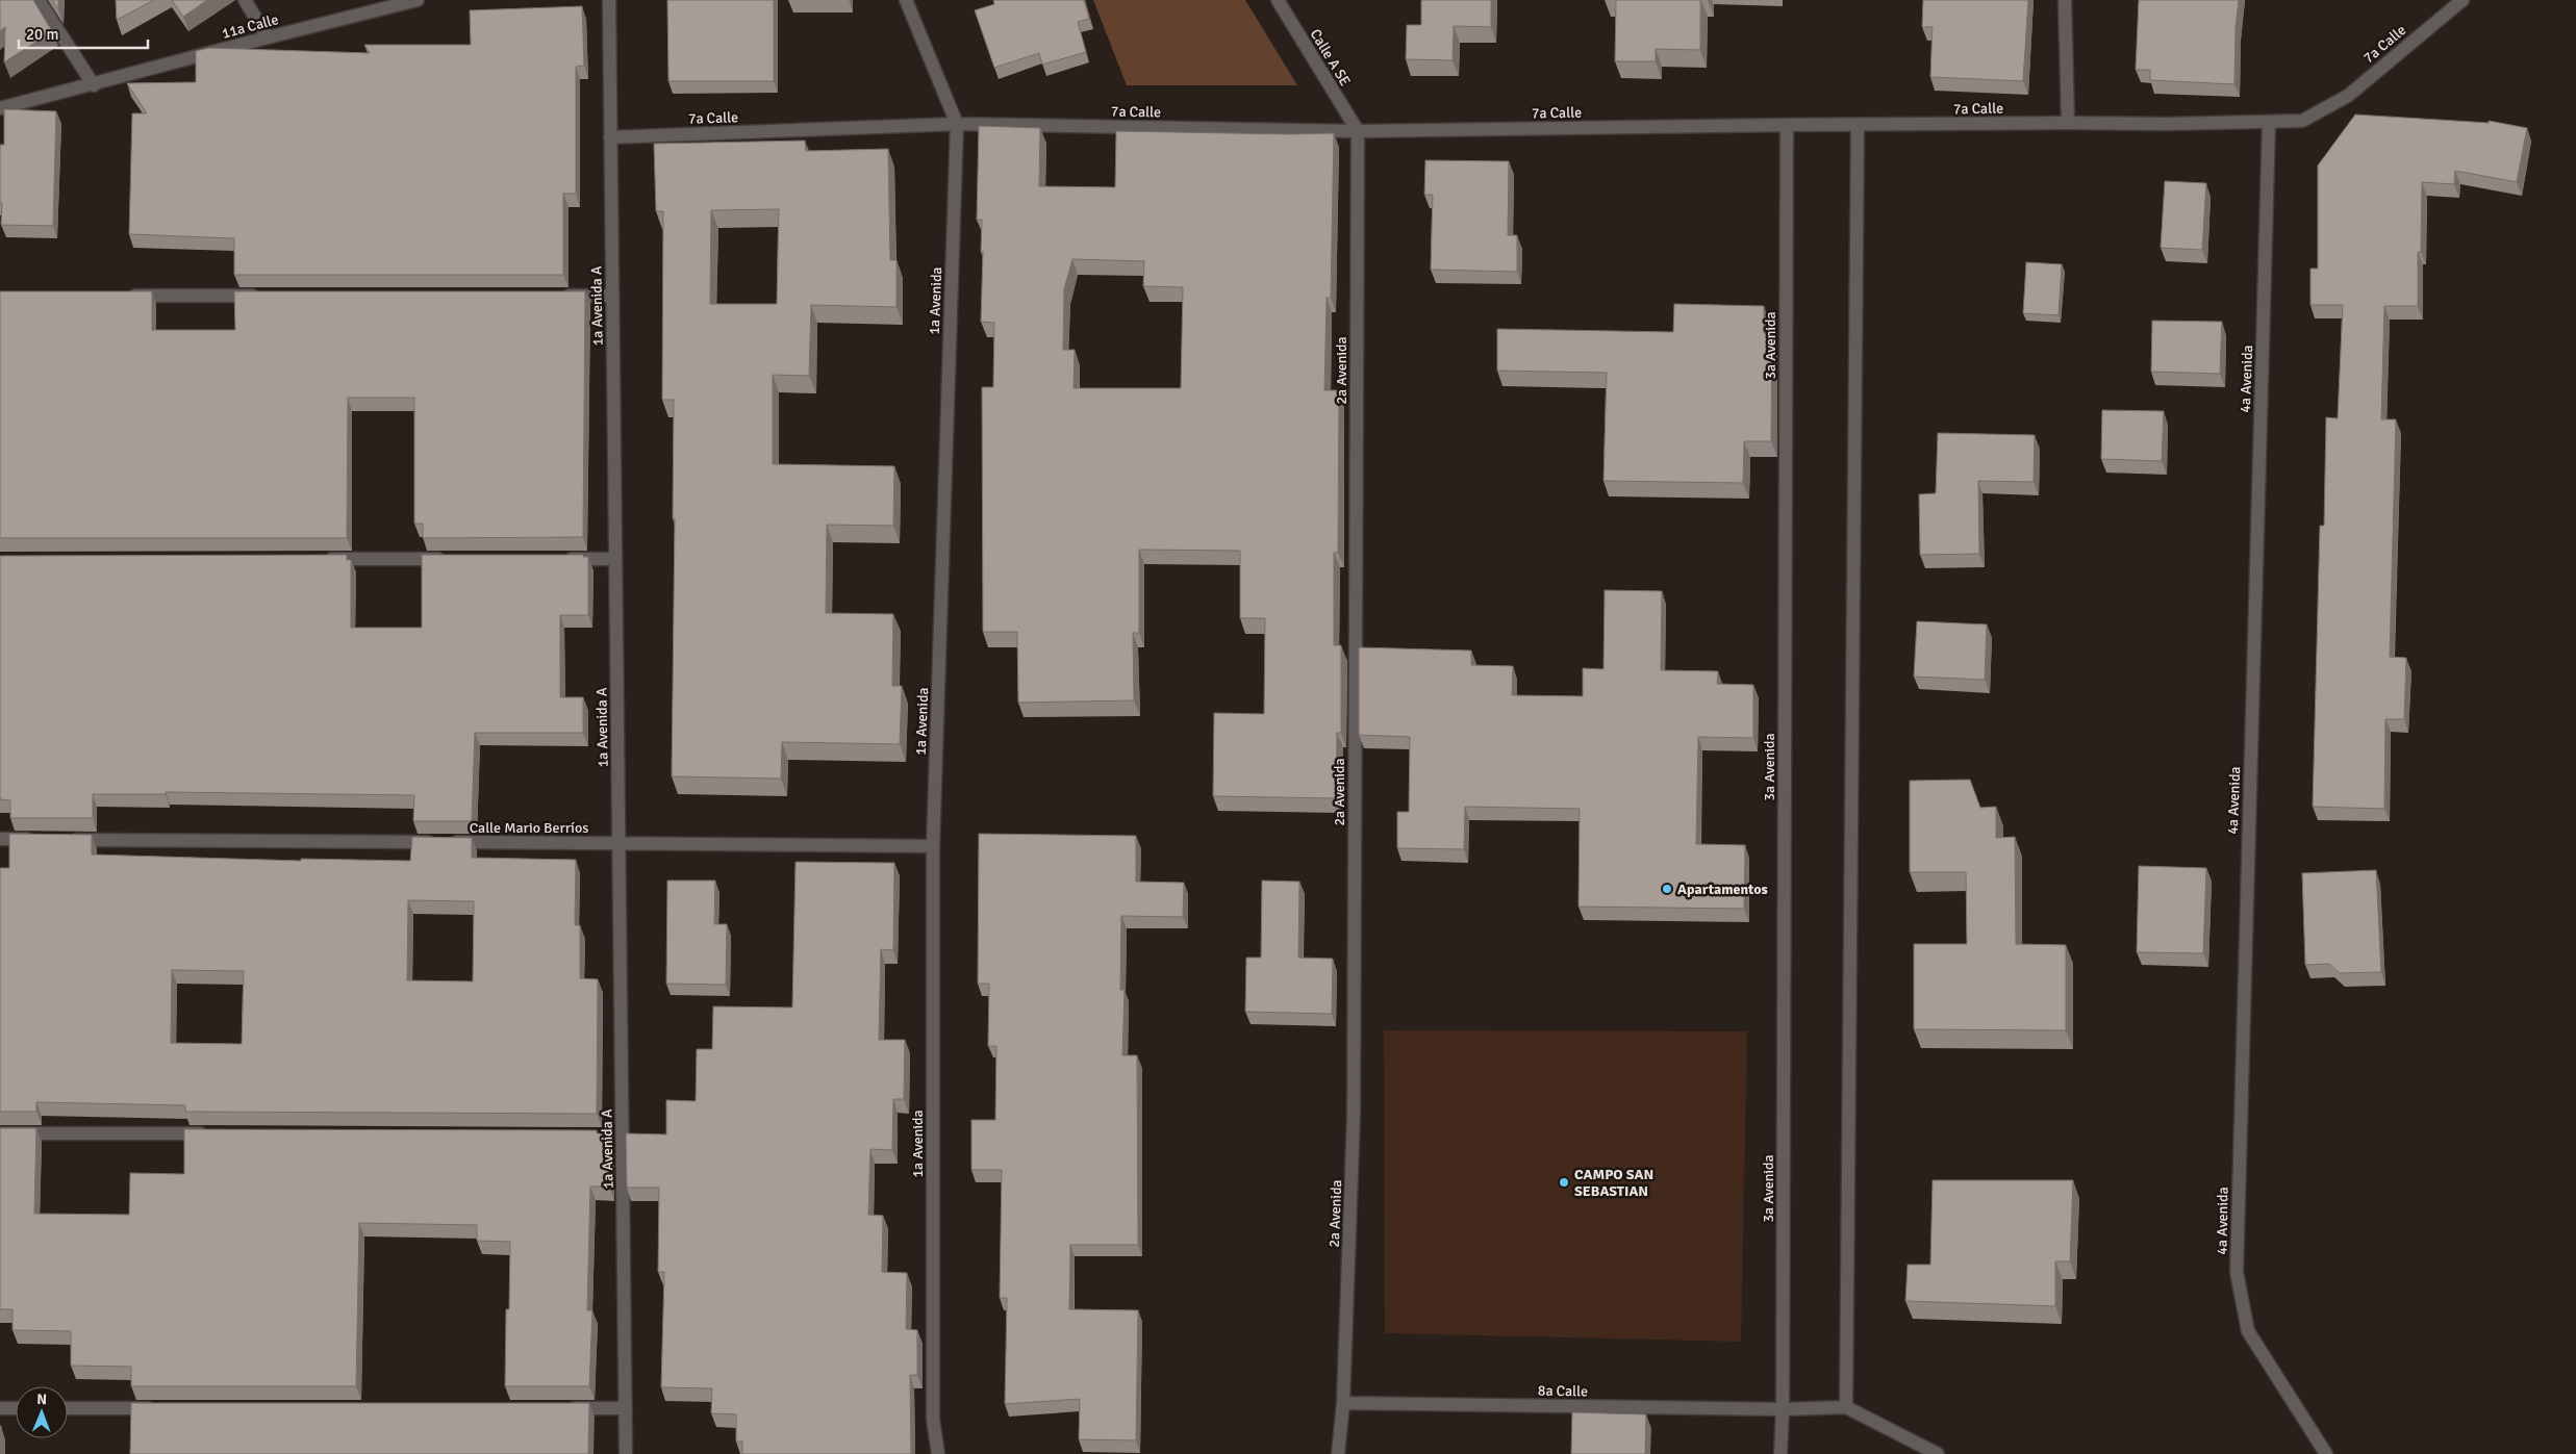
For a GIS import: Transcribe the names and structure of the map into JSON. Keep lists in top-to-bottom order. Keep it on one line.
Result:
{"streets":{"street":["11a Calle","7a Calle","Calle A SE","1a Avenida","1a Avenida A","3a Avenida","2a Avenida","4a Avenida","Calle Mario Berríos","8a Calle"]},"crossings":[["7a Calle","Calle A SE"],["7a Calle","1a Avenida"],["7a Calle","1a Avenida A"],["7a Calle","3a Avenida"],["7a Calle","2a Avenida"],["7a Calle","4a Avenida"],["Calle A SE","2a Avenida"],["1a Avenida","Calle Mario Berríos"],["1a Avenida A","Calle Mario Berríos"],["3a Avenida","8a Calle"],["2a Avenida","8a Calle"]],"places":["Apartamentos","CAMPO SAN SEBASTIAN"],"scale_bar":"20 m","north":"top"}
